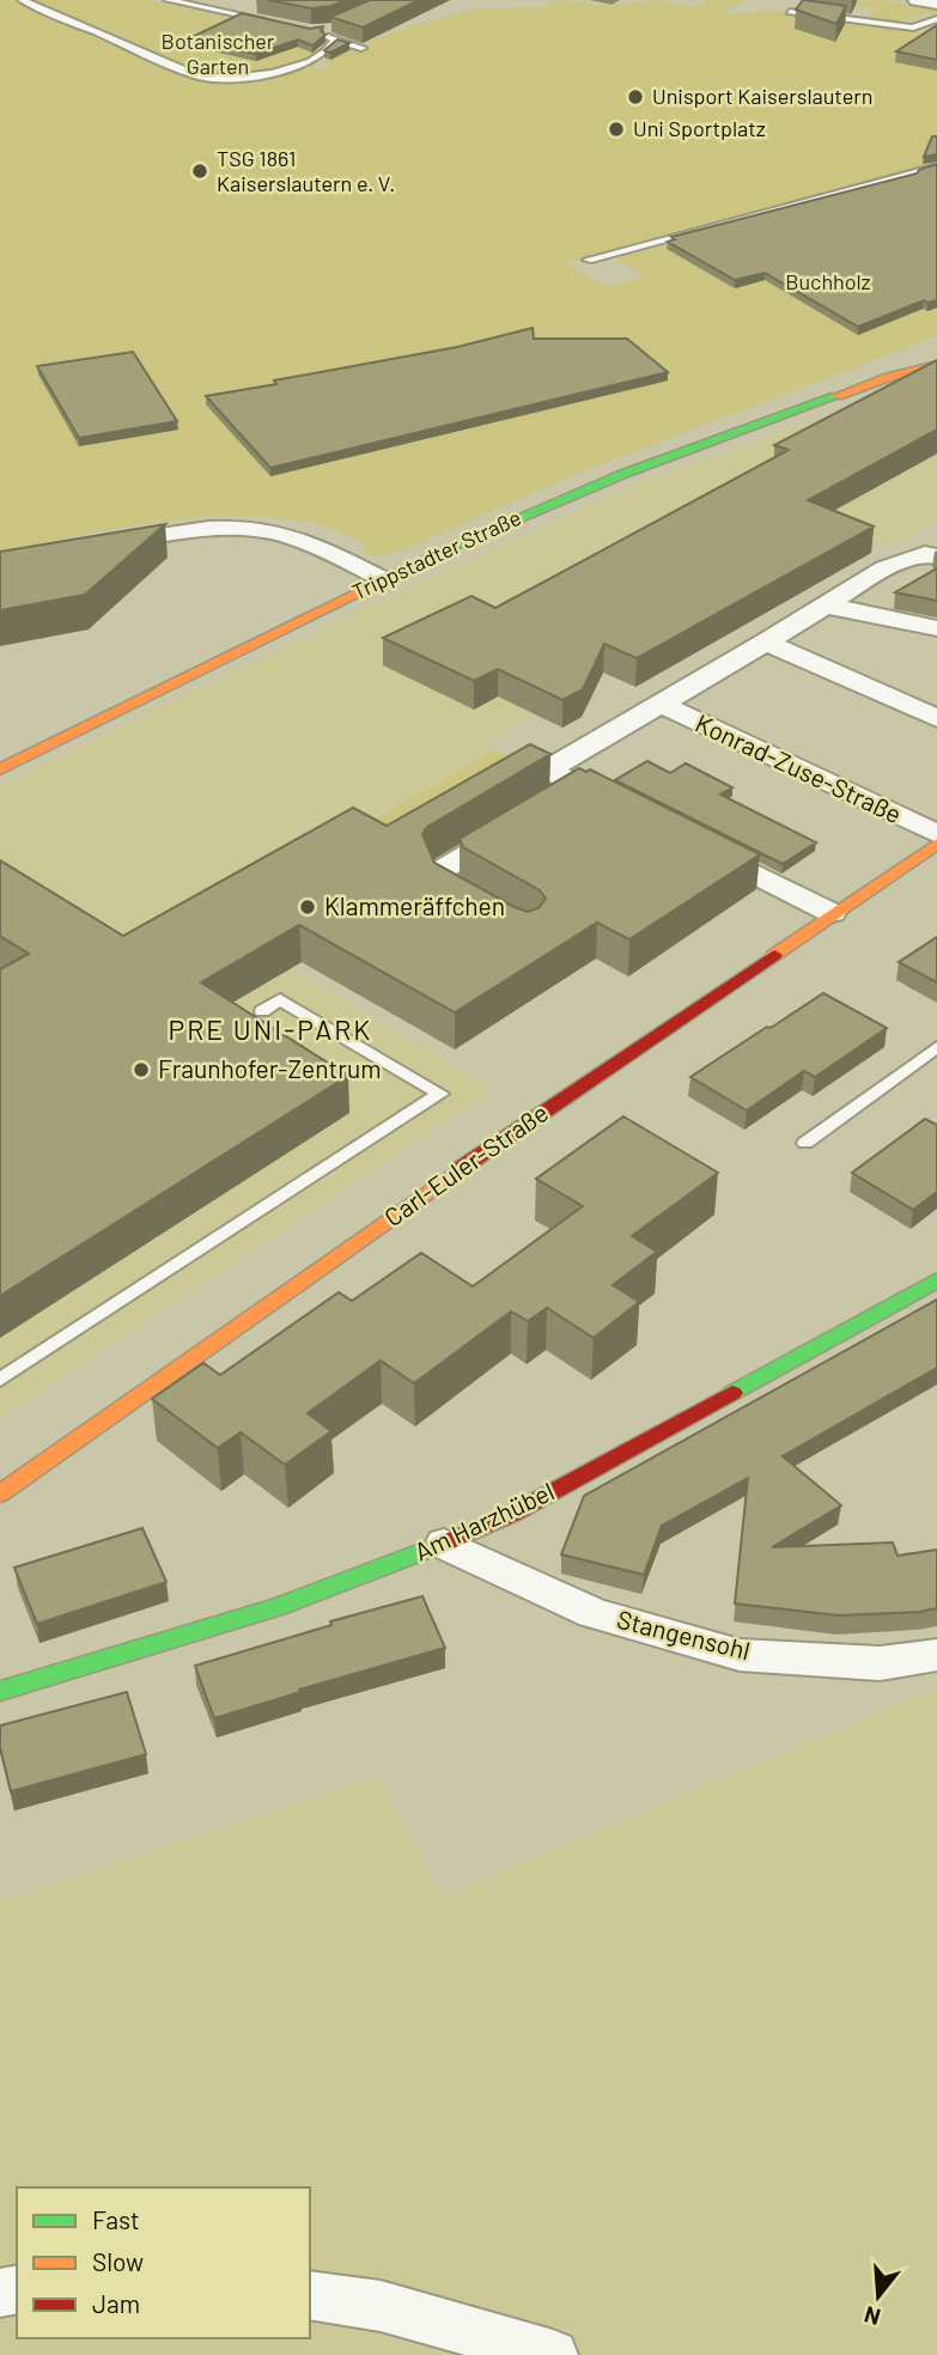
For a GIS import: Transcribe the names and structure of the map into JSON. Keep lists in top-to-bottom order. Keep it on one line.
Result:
{"streets":{"street":["Trippstadter Straße","Konrad-Zuse-Straße","Carl-Euler-Straße","Am Harzhübel","Stangensohl"]},"crossings":[["Am Harzhübel","Stangensohl"]],"districts":["PRE UNI-PARK"],"parks":["Botanischer Garten","Buchholz"],"places":["Unisport Kaiserslautern","Uni Sportplatz","TSG 1861 Kaiserslautern e. V.","Klammeräffchen","Fraunhofer-Zentrum"],"legend":["Fast","Slow","Jam"],"north":"bottom"}
